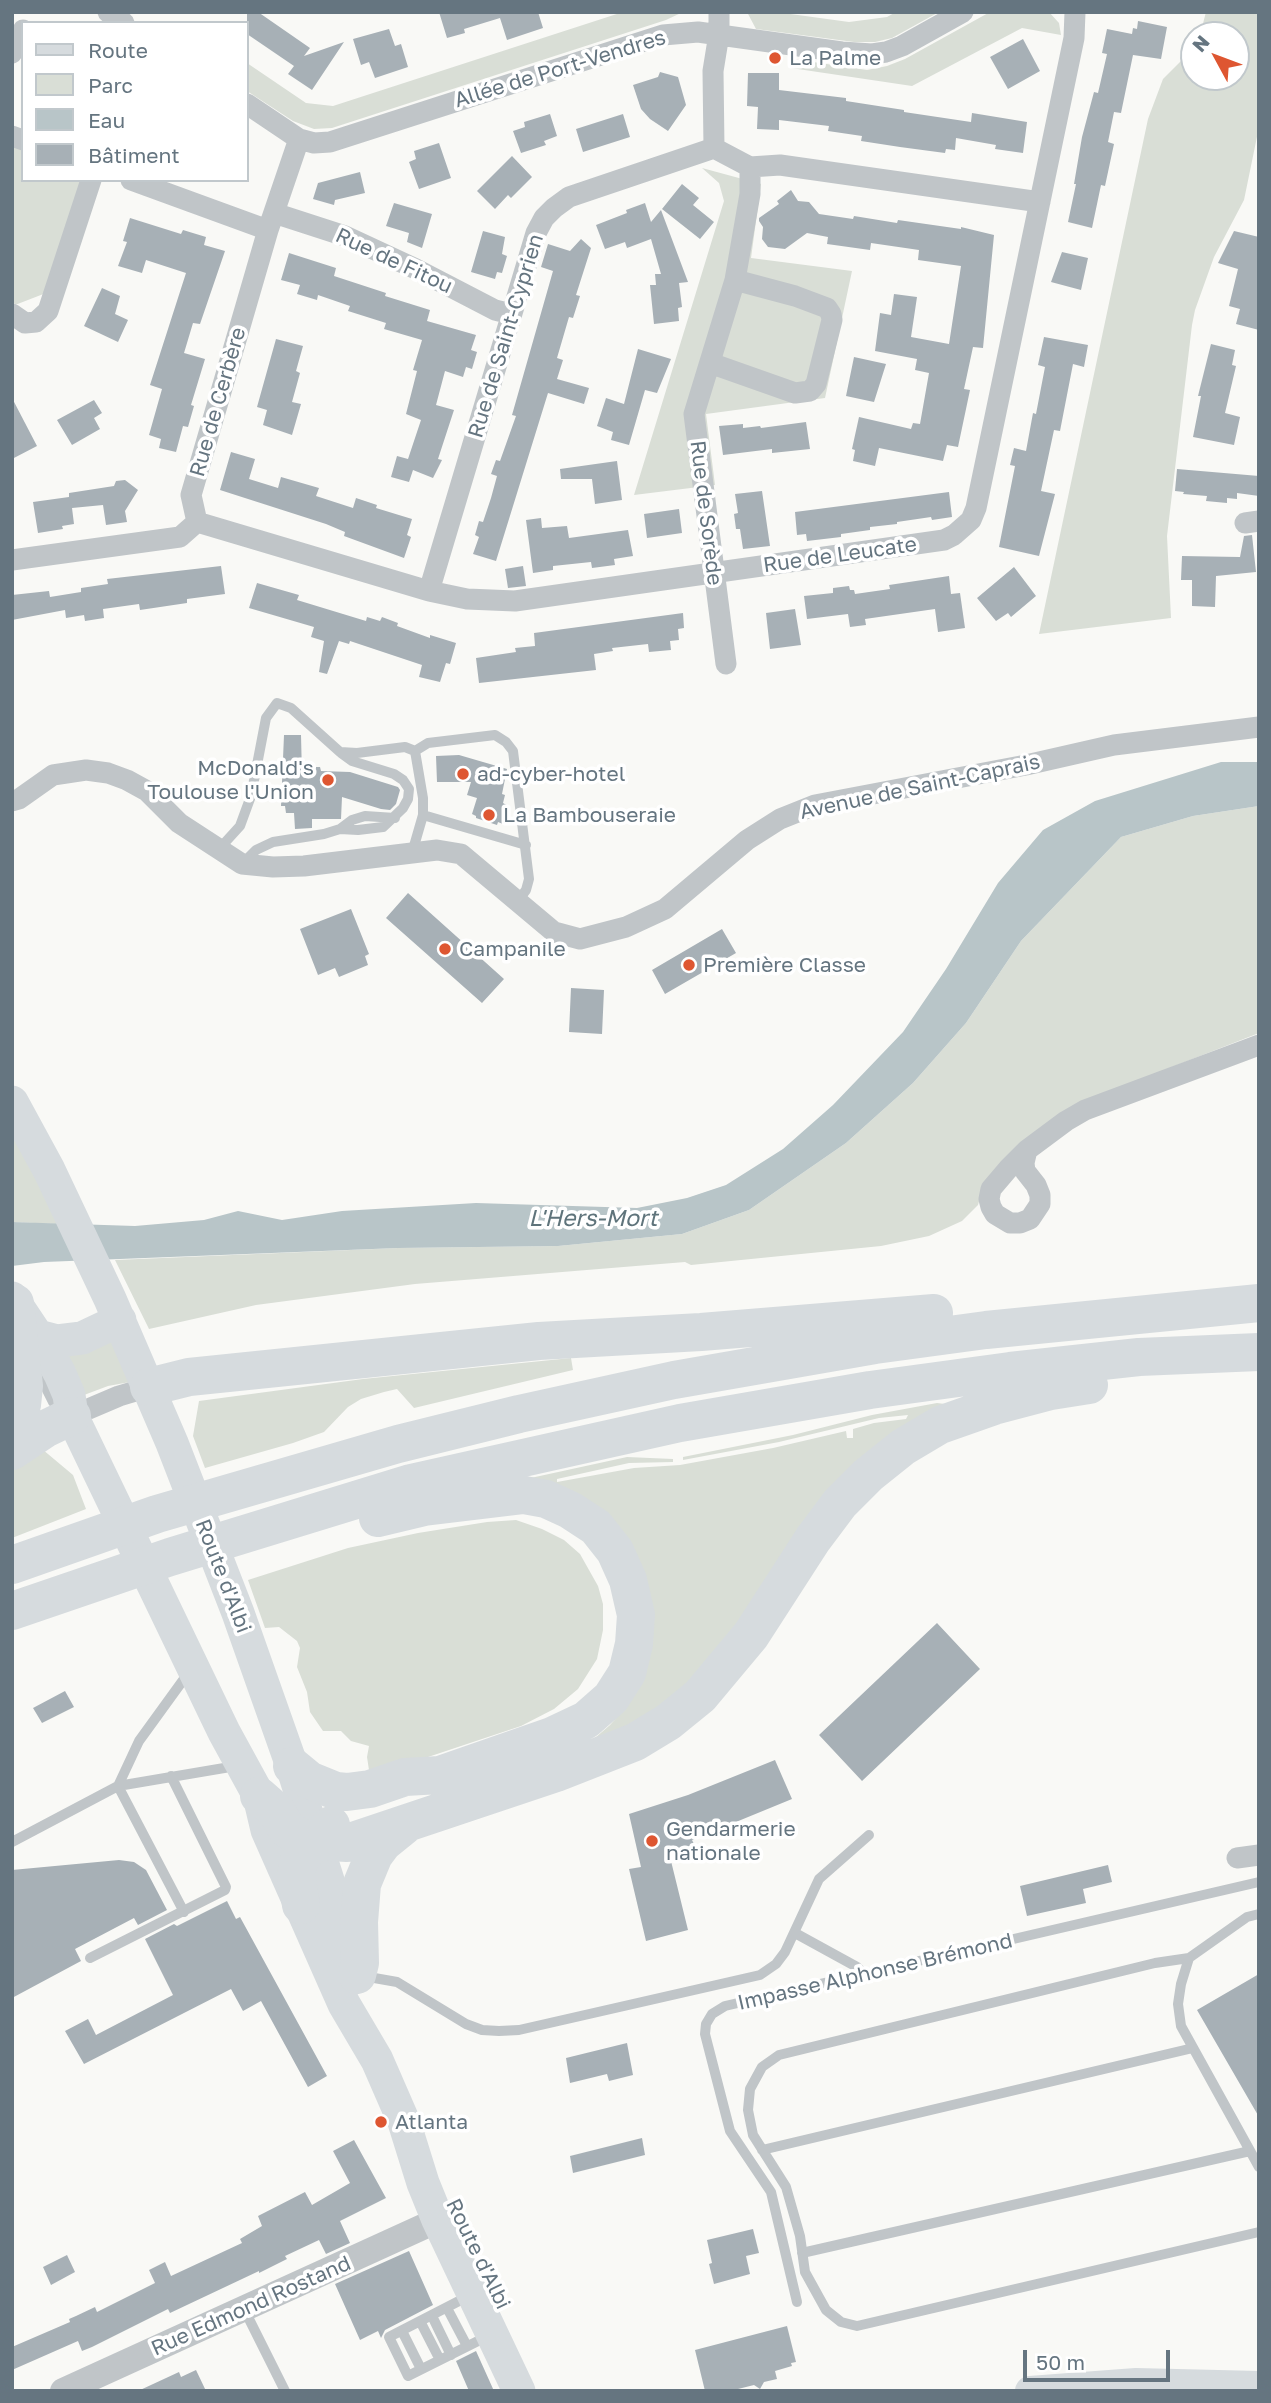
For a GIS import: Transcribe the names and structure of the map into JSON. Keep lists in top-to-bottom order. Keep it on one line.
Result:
{"streets":{"main road":["Route d'Albi"],"street":["Allée de Port-Vendres","Rue de Fitou","Rue de Saint-Cyprien","Rue de Cerbère","Rue de Sorède","Rue de Leucate","Avenue de Saint-Caprais","Rue Edmond Rostand"],"lane":["Impasse Alphonse Brémond"]},"crossings":[["Allée de Port-Vendres","Rue de Cerbère"],["Rue de Fitou","Rue de Saint-Cyprien"],["Rue de Fitou","Rue de Cerbère"],["Rue de Saint-Cyprien","Rue de Leucate"],["Rue de Cerbère","Rue de Leucate"],["Rue de Sorède","Rue de Leucate"],["Route d'Albi","Rue Edmond Rostand"]],"water":["L'Hers-Mort"],"places":["La Palme","ad-cyber-hotel","McDonald's Toulouse l'Union","La Bambouseraie","Campanile","Première Classe","Gendarmerie nationale","Atlanta"],"legend":["Route","Parc","Eau","Bâtiment"],"scale_bar":"50 m","north":"top left"}
